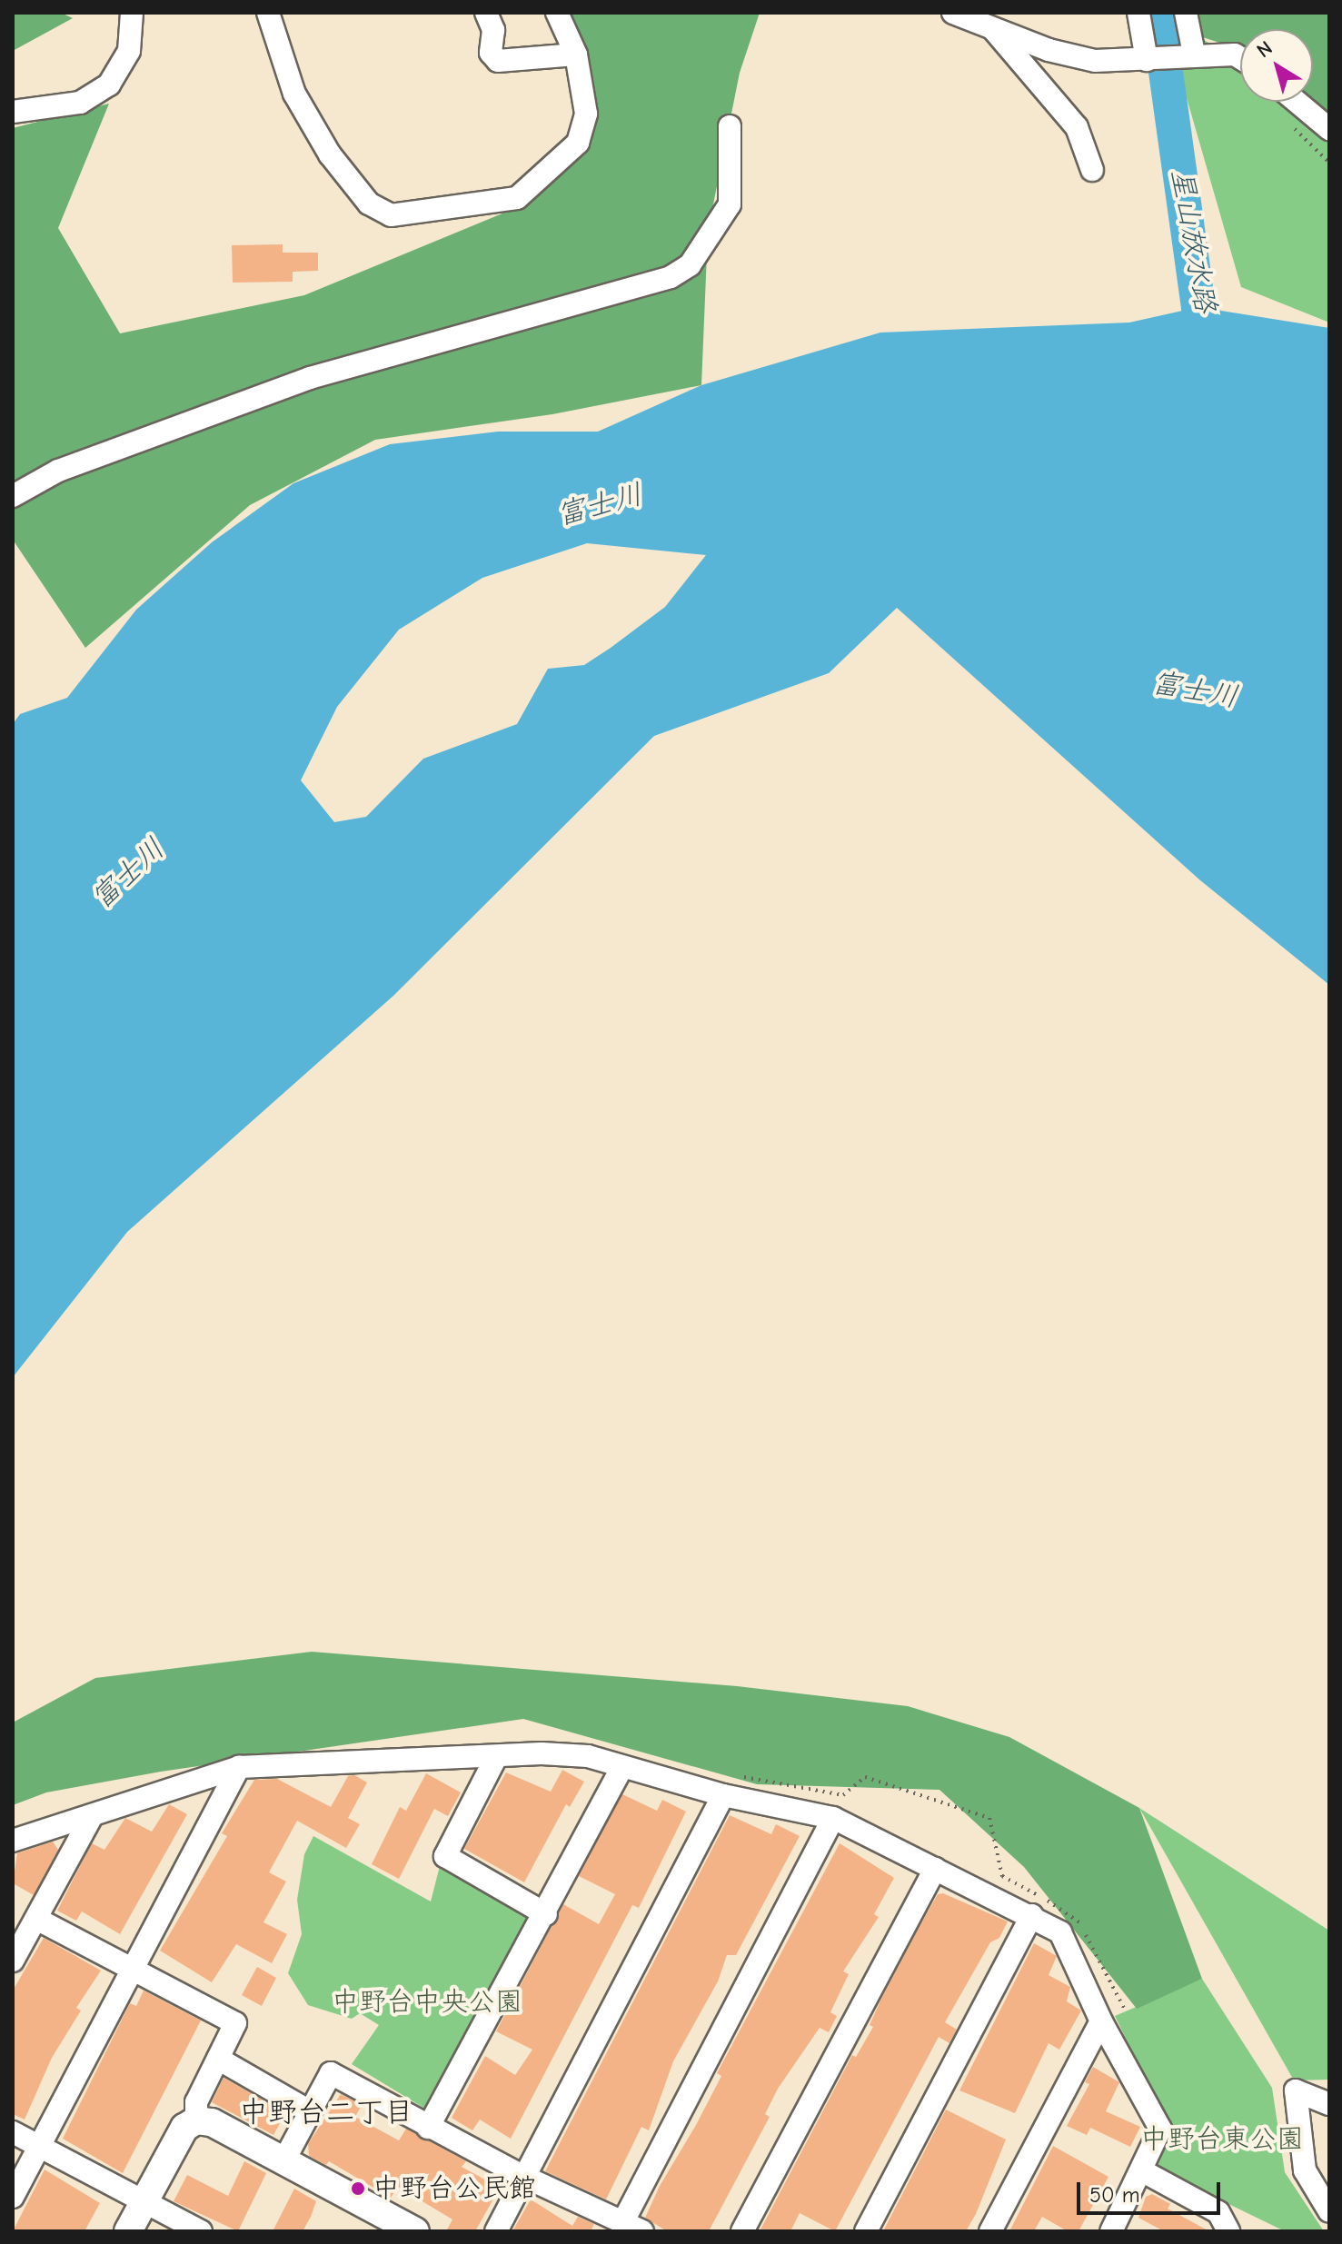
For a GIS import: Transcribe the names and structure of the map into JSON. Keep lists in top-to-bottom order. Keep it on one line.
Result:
{"districts":["中野台二丁目"],"water":["星山放水路","富士川"],"parks":["中野台中央公園","中野台東公園"],"places":["中野台公民館"],"scale_bar":"50 m","north":"top left"}
